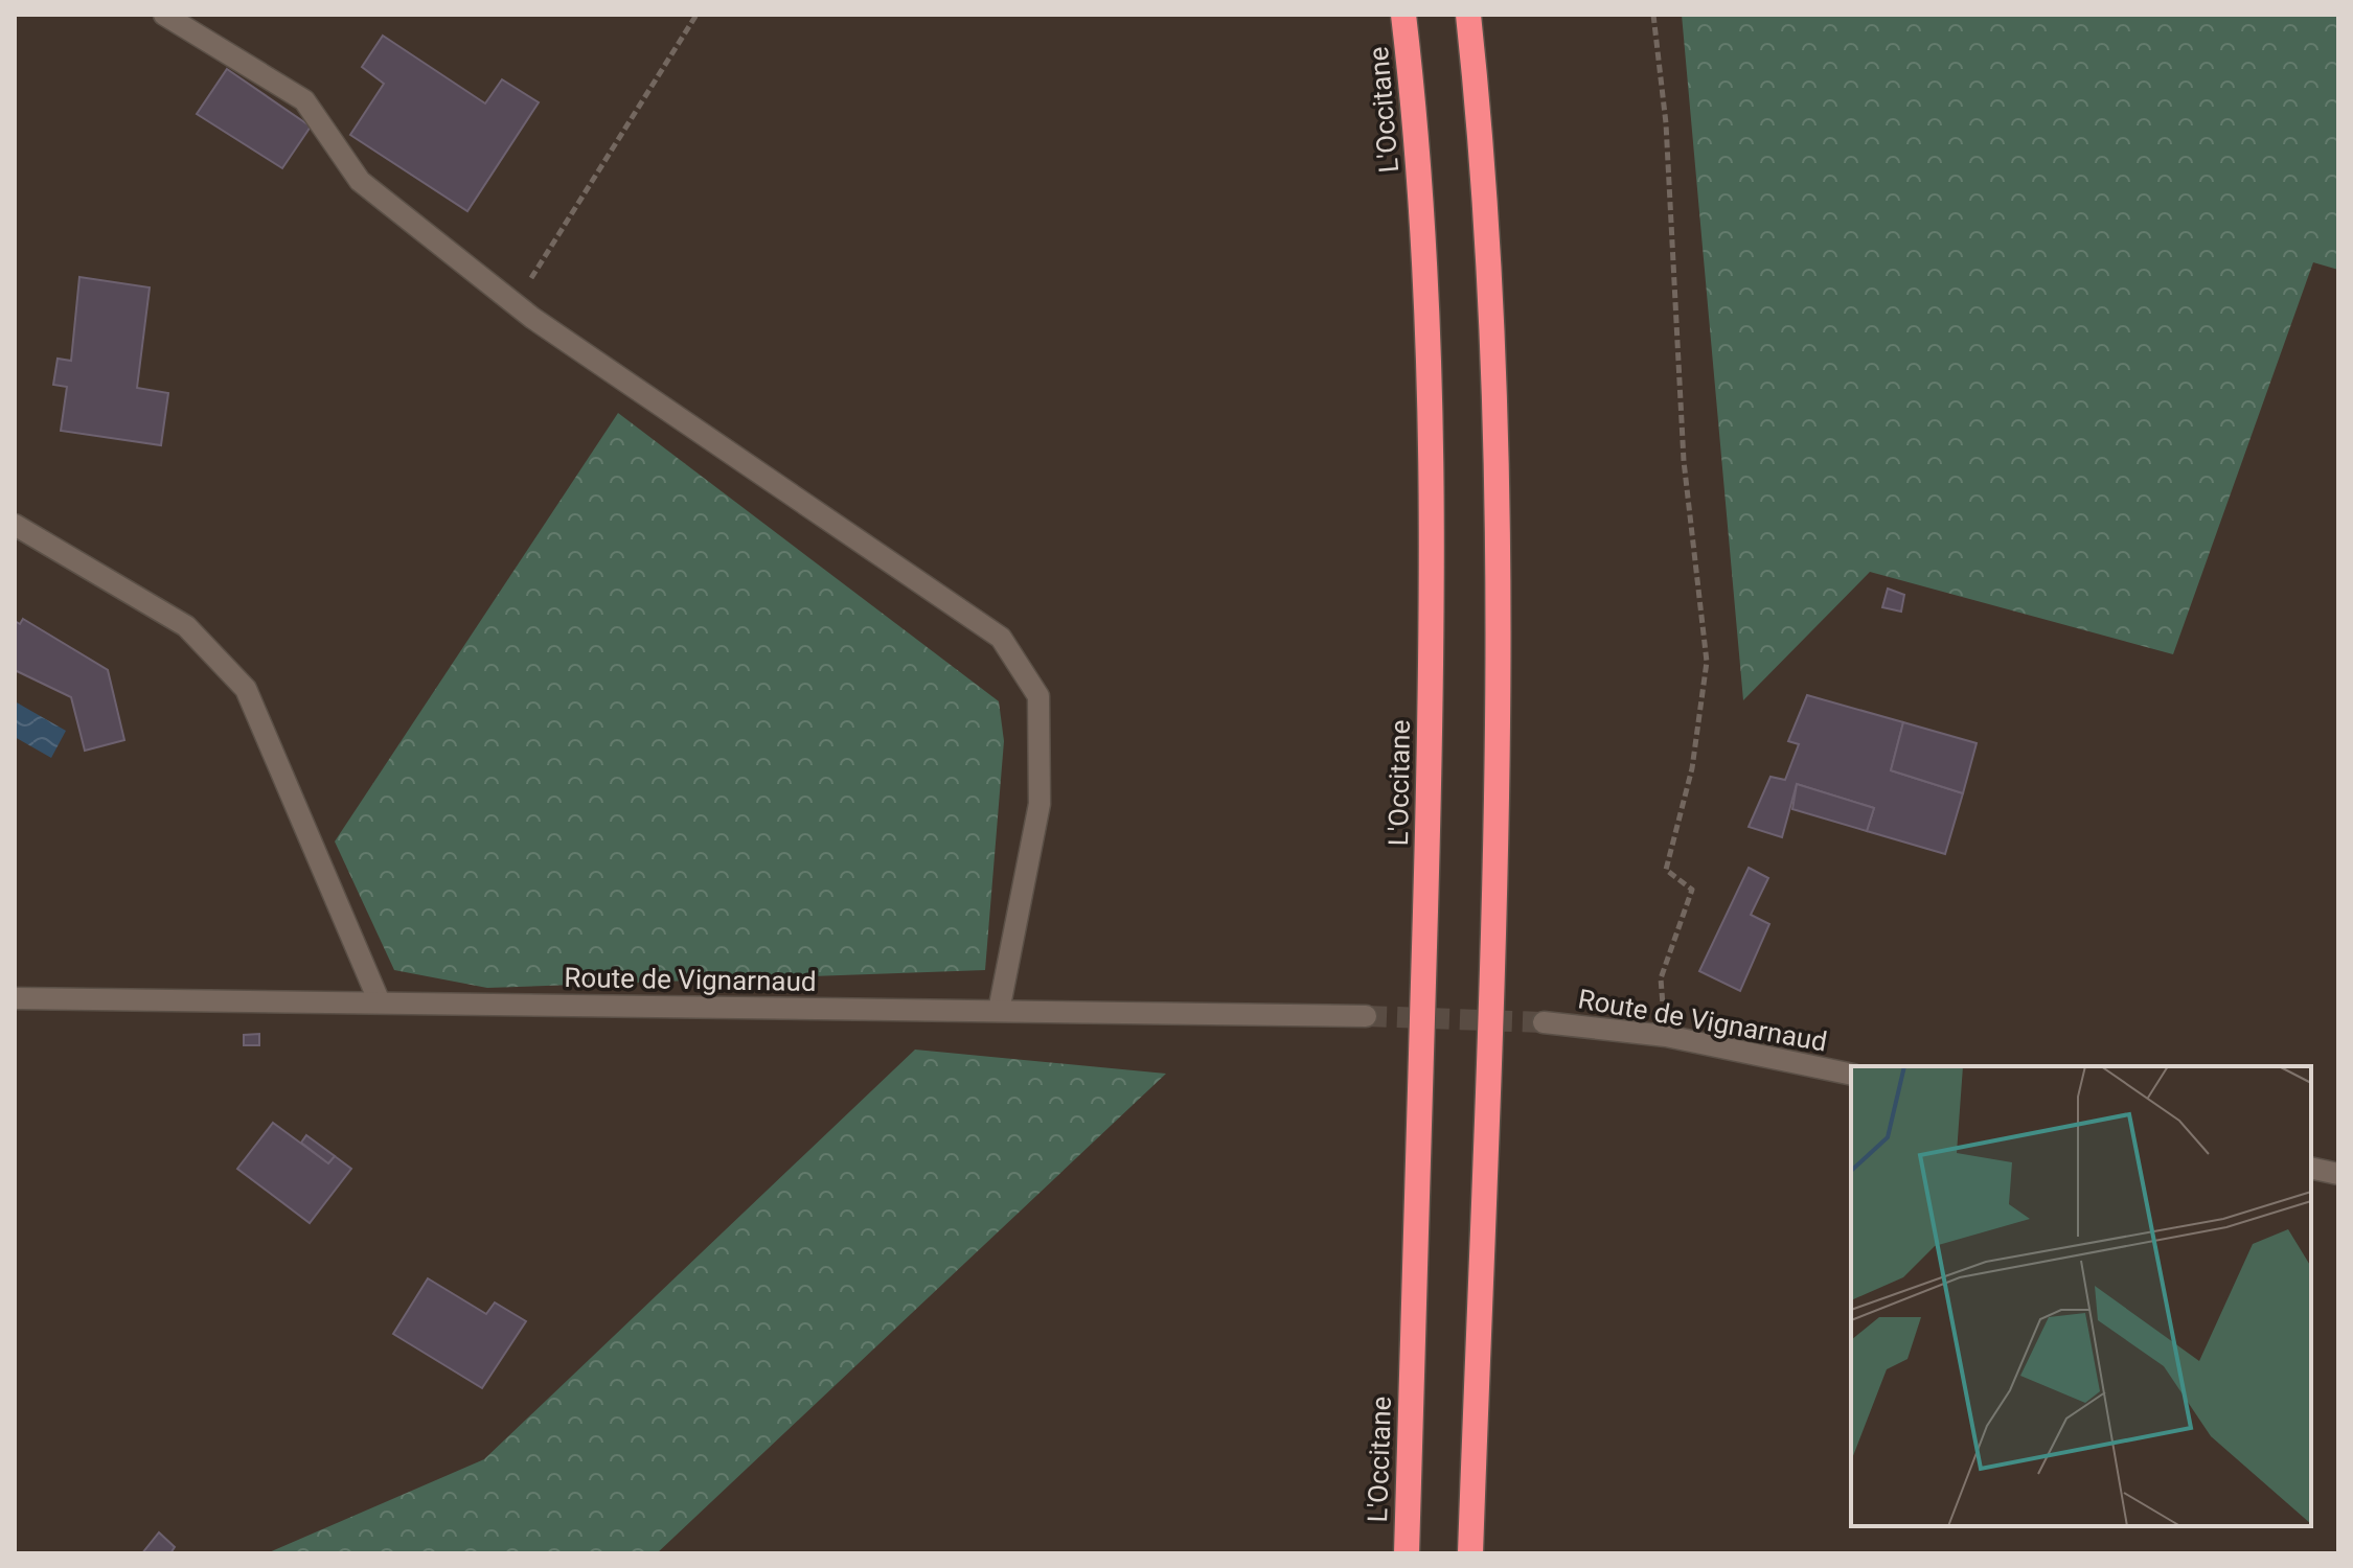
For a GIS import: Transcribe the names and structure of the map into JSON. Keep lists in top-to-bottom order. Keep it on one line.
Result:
{"streets":{"highway":["L'Occitane"],"street":["Route de Vignarnaud"]}}
